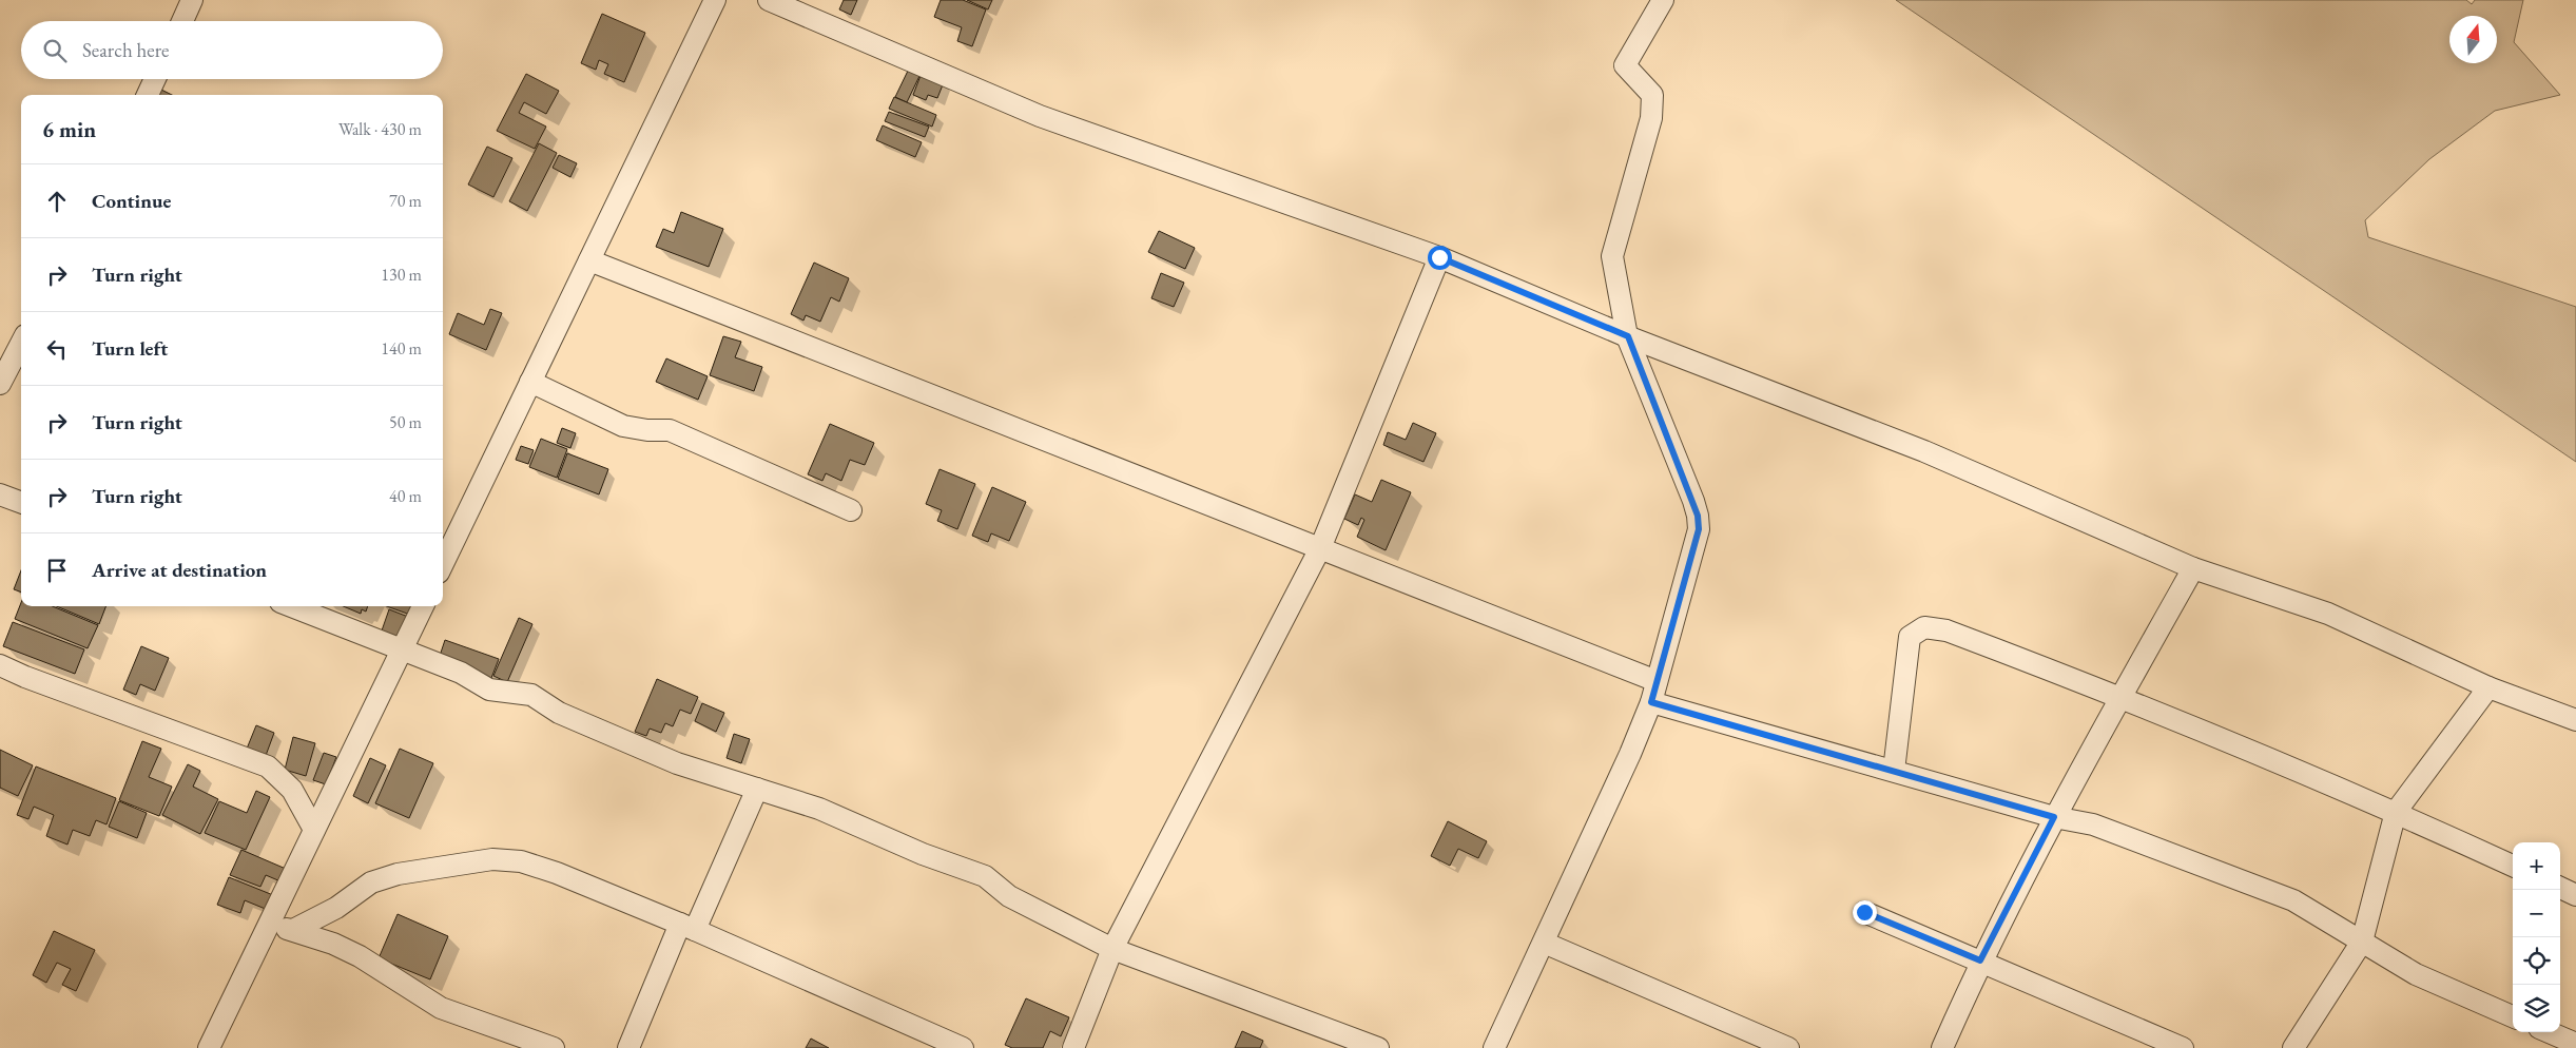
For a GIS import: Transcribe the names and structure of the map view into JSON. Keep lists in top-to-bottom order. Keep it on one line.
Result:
{"north":"top","page":{"search":"Search here","heading":["6 min","Walk · 430 m"],"list":[["Continue","70 m"],["Turn right","130 m"],["Turn left","140 m"],["Turn right","50 m"],["Turn right","40 m"],"Arrive at destination"],"map_buttons":["+","−"]}}
